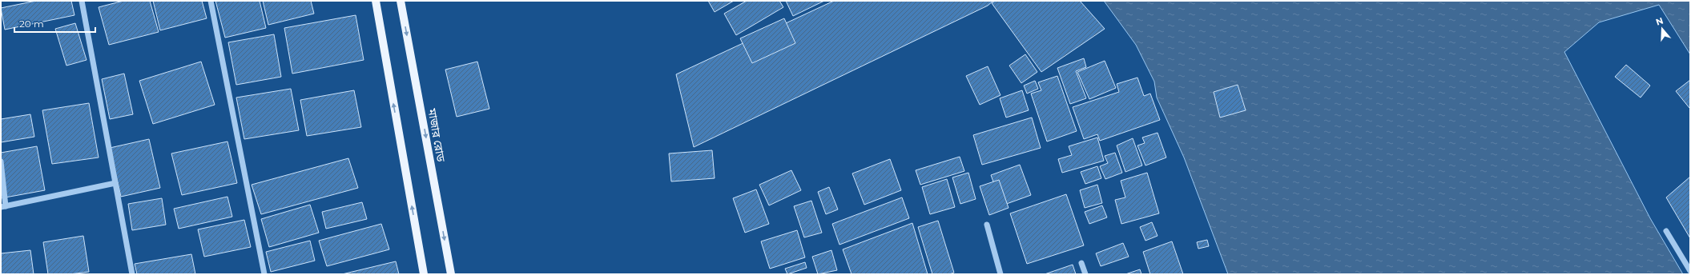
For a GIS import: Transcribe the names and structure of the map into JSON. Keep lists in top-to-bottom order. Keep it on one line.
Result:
{"streets":{"main road":["মাজার রোড"]},"scale_bar":"20 m","north":"top"}
